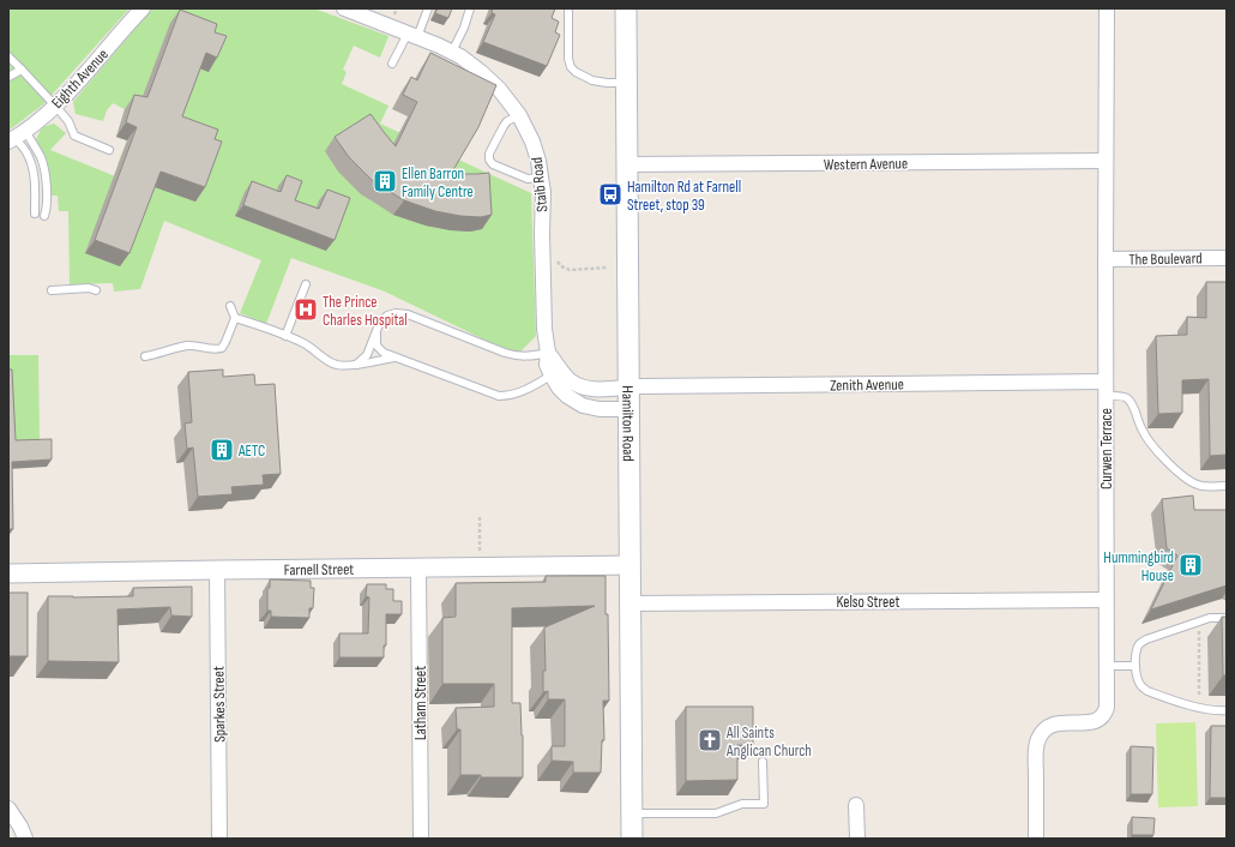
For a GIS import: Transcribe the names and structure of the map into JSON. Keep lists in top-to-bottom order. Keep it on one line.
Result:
{"streets":{"main road":["Hamilton Road"],"street":["Eighth Avenue","Western Avenue","Staib Road","The Boulevard","Zenith Avenue","Curwen Terrace","Farnell Street","Kelso Street","Latham Street","Sparkes Street"]},"crossings":[["Western Avenue","Hamilton Road"],["Western Avenue","Curwen Terrace"],["Staib Road","Zenith Avenue"],["Staib Road","Hamilton Road"],["The Boulevard","Curwen Terrace"],["Zenith Avenue","Hamilton Road"],["Zenith Avenue","Curwen Terrace"],["Hamilton Road","Farnell Street"],["Hamilton Road","Kelso Street"],["Curwen Terrace","Kelso Street"],["Farnell Street","Latham Street"],["Farnell Street","Sparkes Street"]],"places":{"building":["Ellen Barron Family Centre","AETC","Hummingbird House"],"bus stop":["Hamilton Rd at Farnell Street, stop 39"],"hospital":["The Prince Charles Hospital"],"church":["All Saints Anglican Church"]}}
